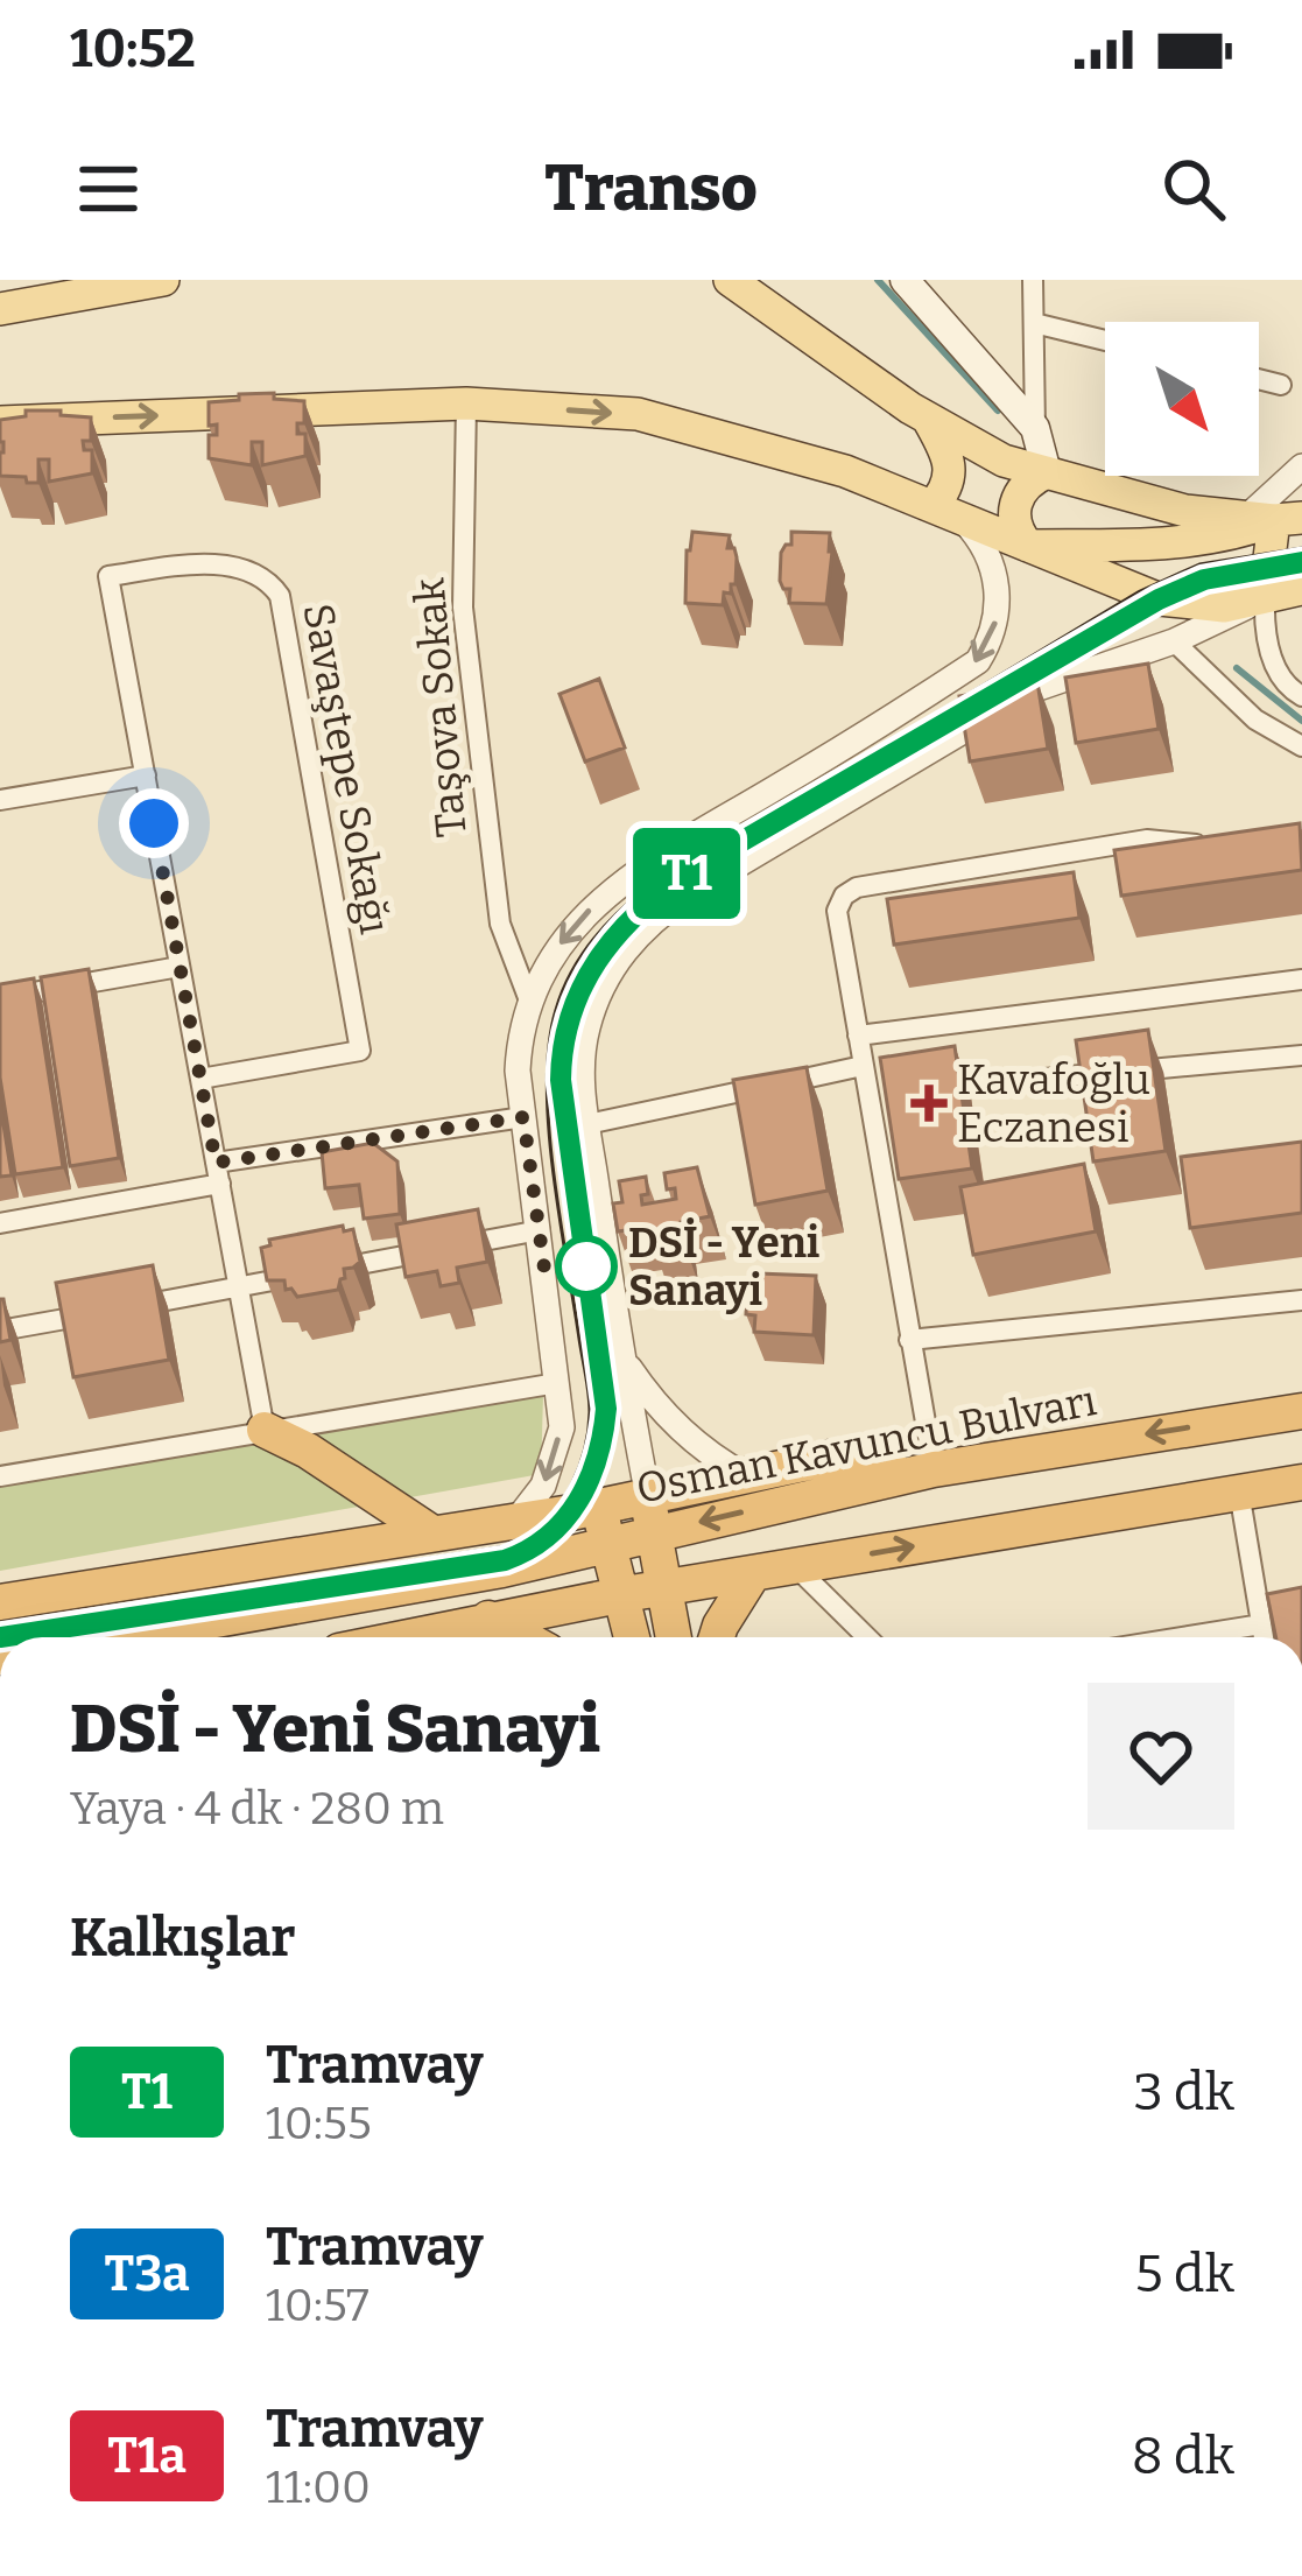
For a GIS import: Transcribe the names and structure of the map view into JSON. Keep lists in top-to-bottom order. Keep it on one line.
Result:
{"streets":{"highway":["Osman Kavuncu Bulvarı"],"street":["Taşova Sokak","Savaştepe Sokağı"]},"places":{"health":["Kavafoğlu Eczanesi"],"other":["DSİ - Yeni Sanayi"]},"lines":["tram line T1"],"north":"bottom right","page":{"status":"10:52","header":"Transo","on_map":"T1","heading":[["DSİ - Yeni Sanayi","Yaya · 4 dk · 280 m"],"Kalkışlar"],"list":[{"mark":"T1","name":"Tramvay","note":"10:55","value":"3 dk"},{"mark":"T3a","name":"Tramvay","note":"10:57","value":"5 dk"},{"mark":"T1a","name":"Tramvay","note":"11:00","value":"8 dk"}]}}
